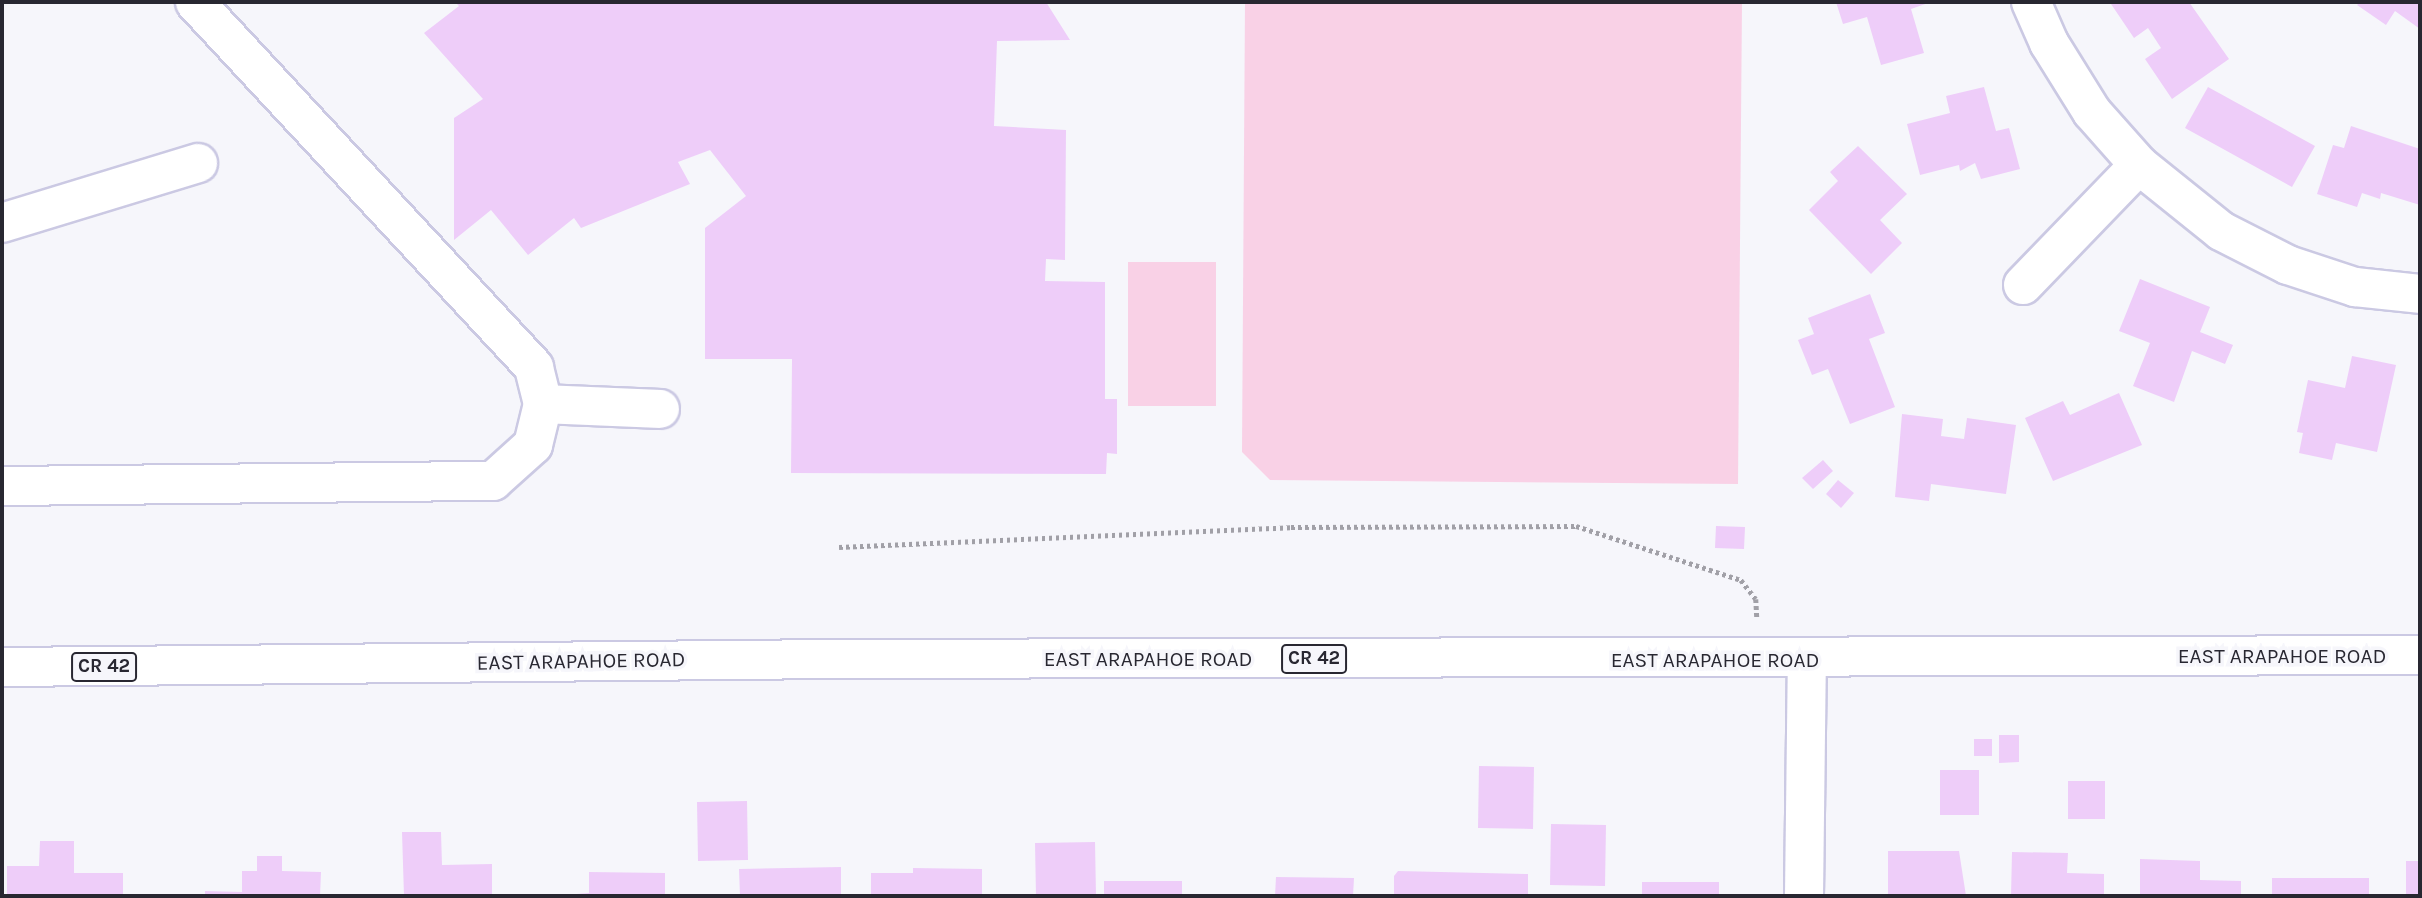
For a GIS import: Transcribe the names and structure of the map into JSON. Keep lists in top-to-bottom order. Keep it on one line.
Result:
{"streets":{"main road":["EAST ARAPAHOE ROAD","CR 42"]}}
